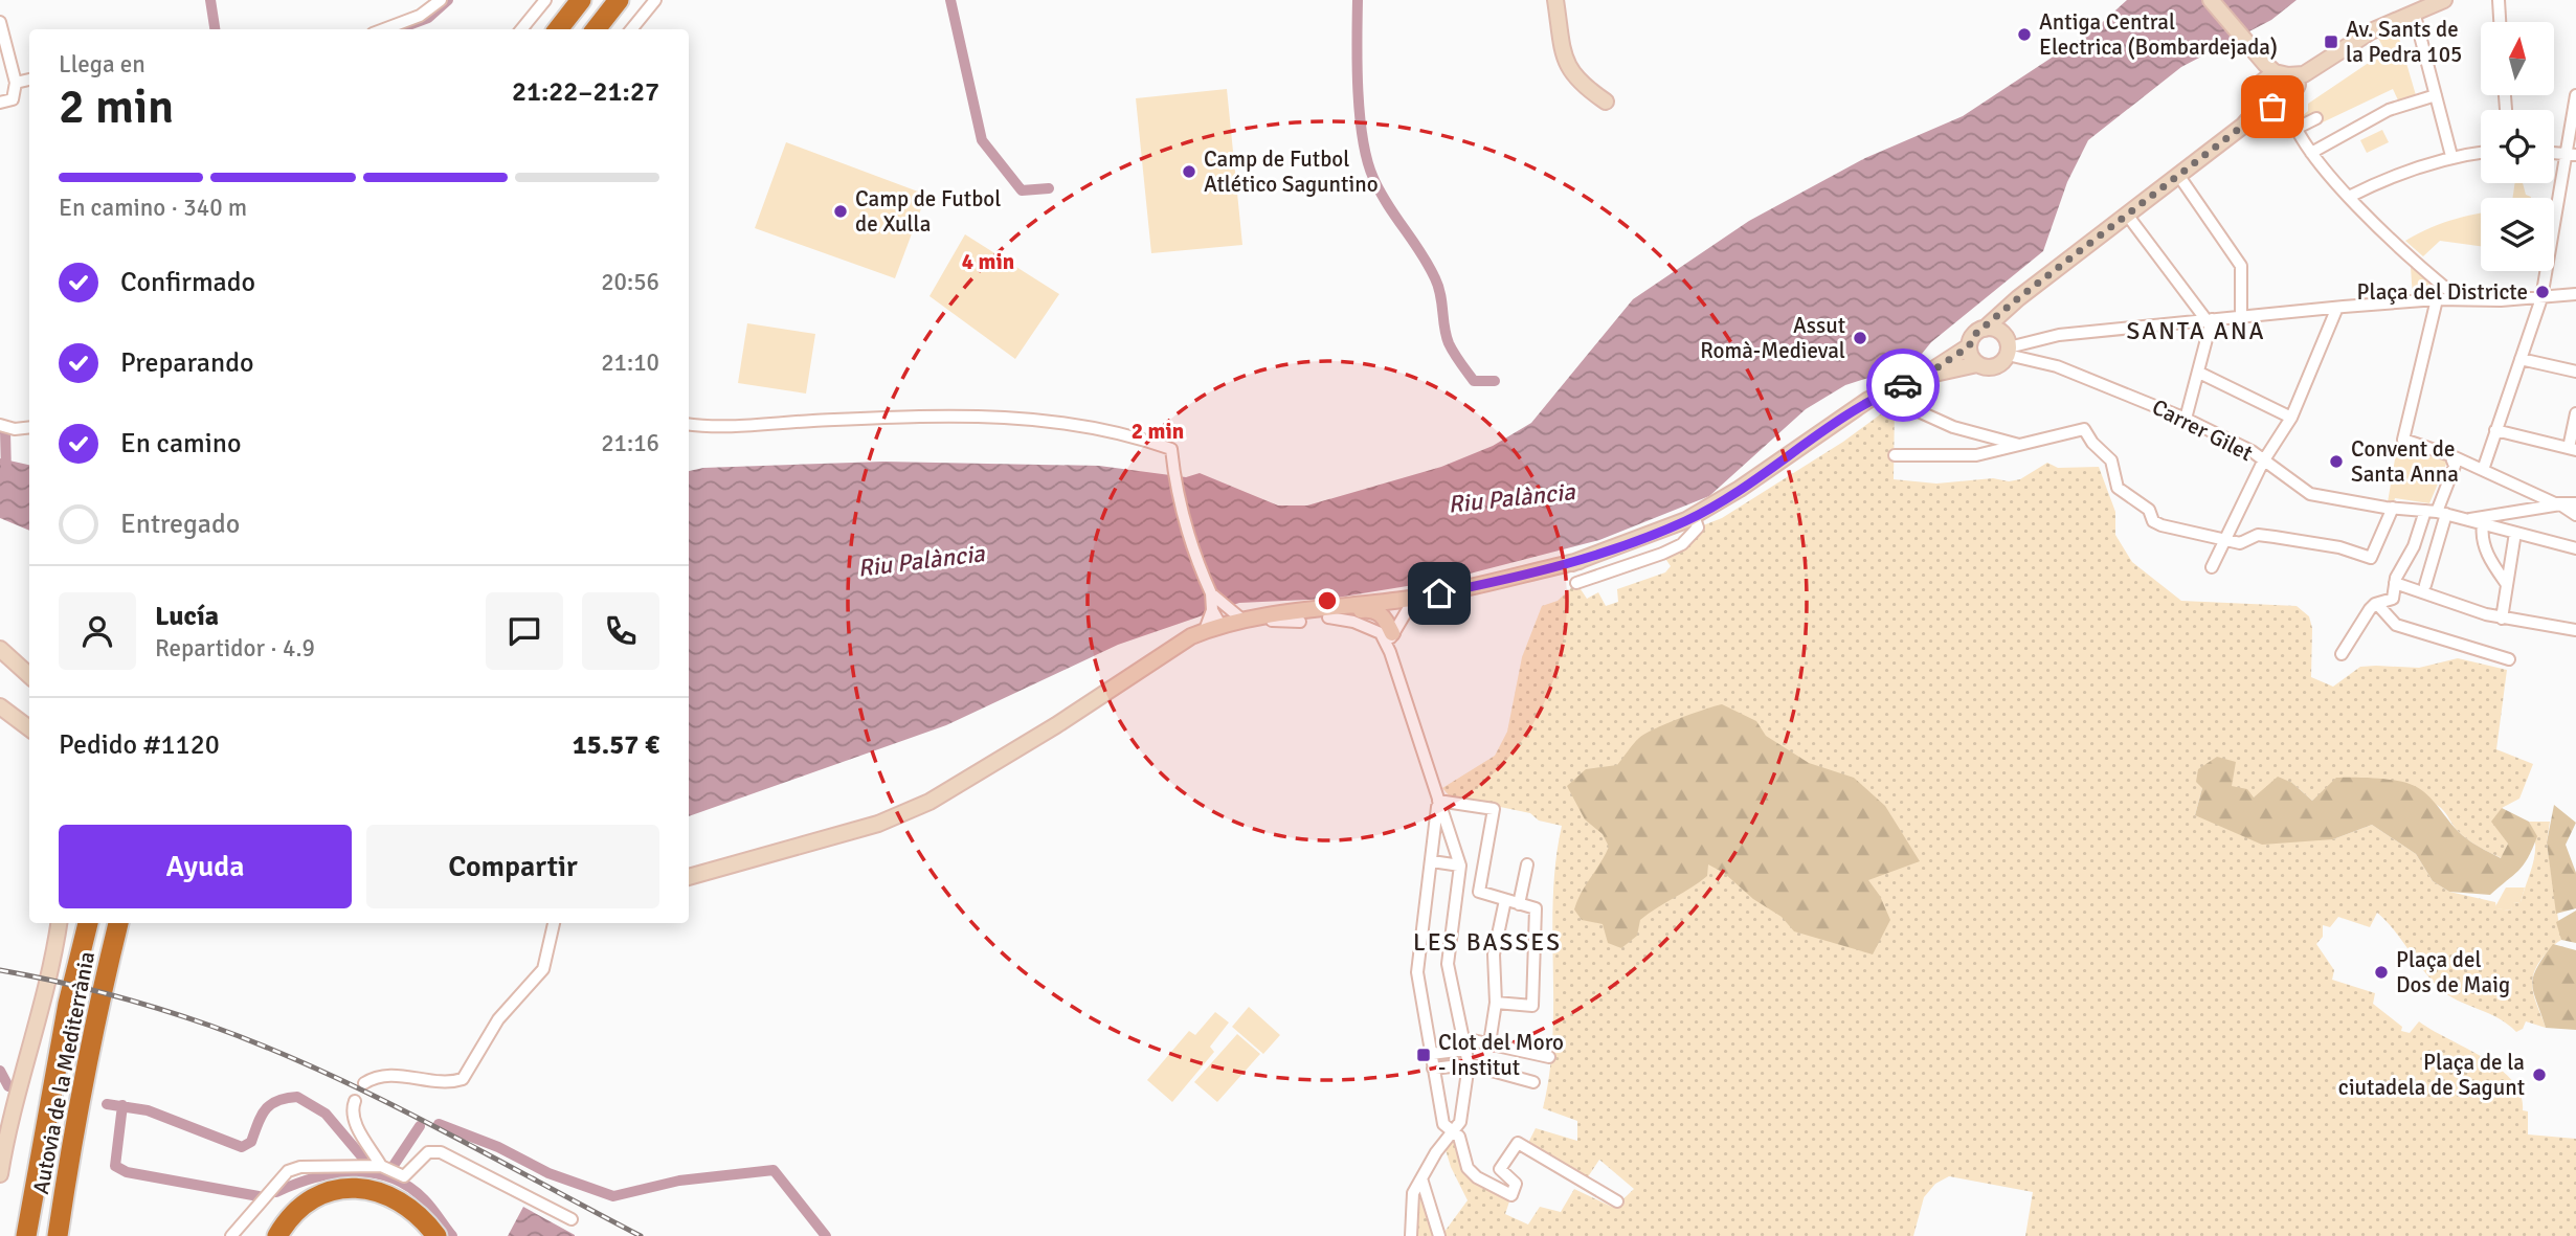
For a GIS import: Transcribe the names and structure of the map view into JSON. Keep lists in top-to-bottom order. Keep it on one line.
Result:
{"streets":{"highway":["Autovia de la Mediterrània"],"street":["Carrer Gilet"]},"districts":["SANTA ANA","LES BASSES"],"water":["Riu Palància"],"places":{"other":["Antiga Central Electrica (Bombardejada)","Camp de Futbol Atlético Saguntino","Camp de Futbol de Xulla","Plaça del Districte","Assut Romà-Medieval","Convent de Santa Anna","Plaça del Dos de Maig","Plaça de la ciutadela de Sagunt"],"transit":["Av. Sants de la Pedra 105","Clot del Moro - Institut"]},"north":"top","page":{"heading":["2 min","Llega en","21:22–21:27"],"panel":["Lucía","Repartidor · 4.9","Pedido #1120","15.57 €"],"bar":"En camino · 340 m","list":[["Confirmado","20:56"],["Preparando","21:10"],["En camino","21:16"],"Entregado"],"buttons":["Ayuda","Compartir"]},"rings":["4 min","2 min"]}
